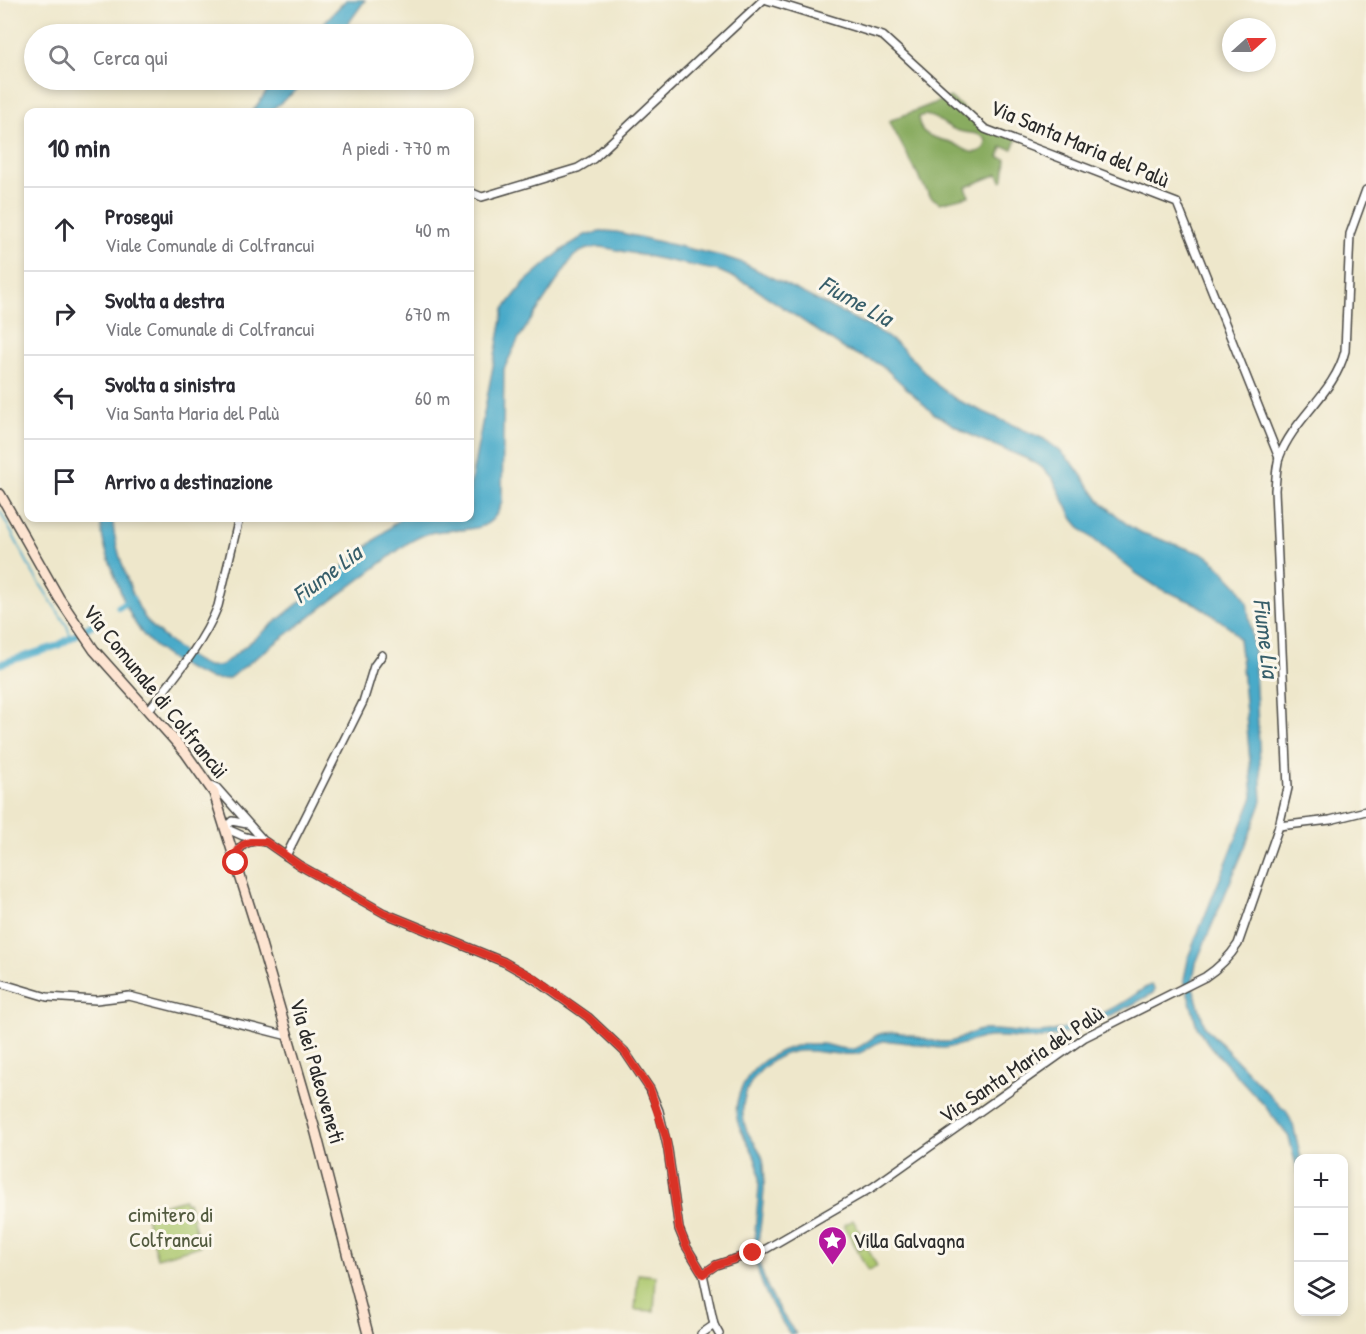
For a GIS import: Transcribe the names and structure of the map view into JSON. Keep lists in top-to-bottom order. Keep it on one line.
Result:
{"streets":{"main road":["Via Comunale di Colfrancùi","Via dei Paleoveneti"],"street":["Via Santa Maria del Palù"]},"crossings":[["Via Comunale di Colfrancùi","Via dei Paleoveneti"]],"water":["Fiume Lia"],"parks":["cimitero di Colfrancui"],"places":{"place":["Villa Galvagna"]},"north":"right","page":{"search":"Cerca qui","heading":["10 min","A piedi · 770 m"],"list":[["Prosegui","Viale Comunale di Colfrancui","40 m"],["Svolta a destra","Viale Comunale di Colfrancui","670 m"],["Svolta a sinistra","Via Santa Maria del Palù","60 m"],"Arrivo a destinazione"],"map_buttons":["+","−"]}}
